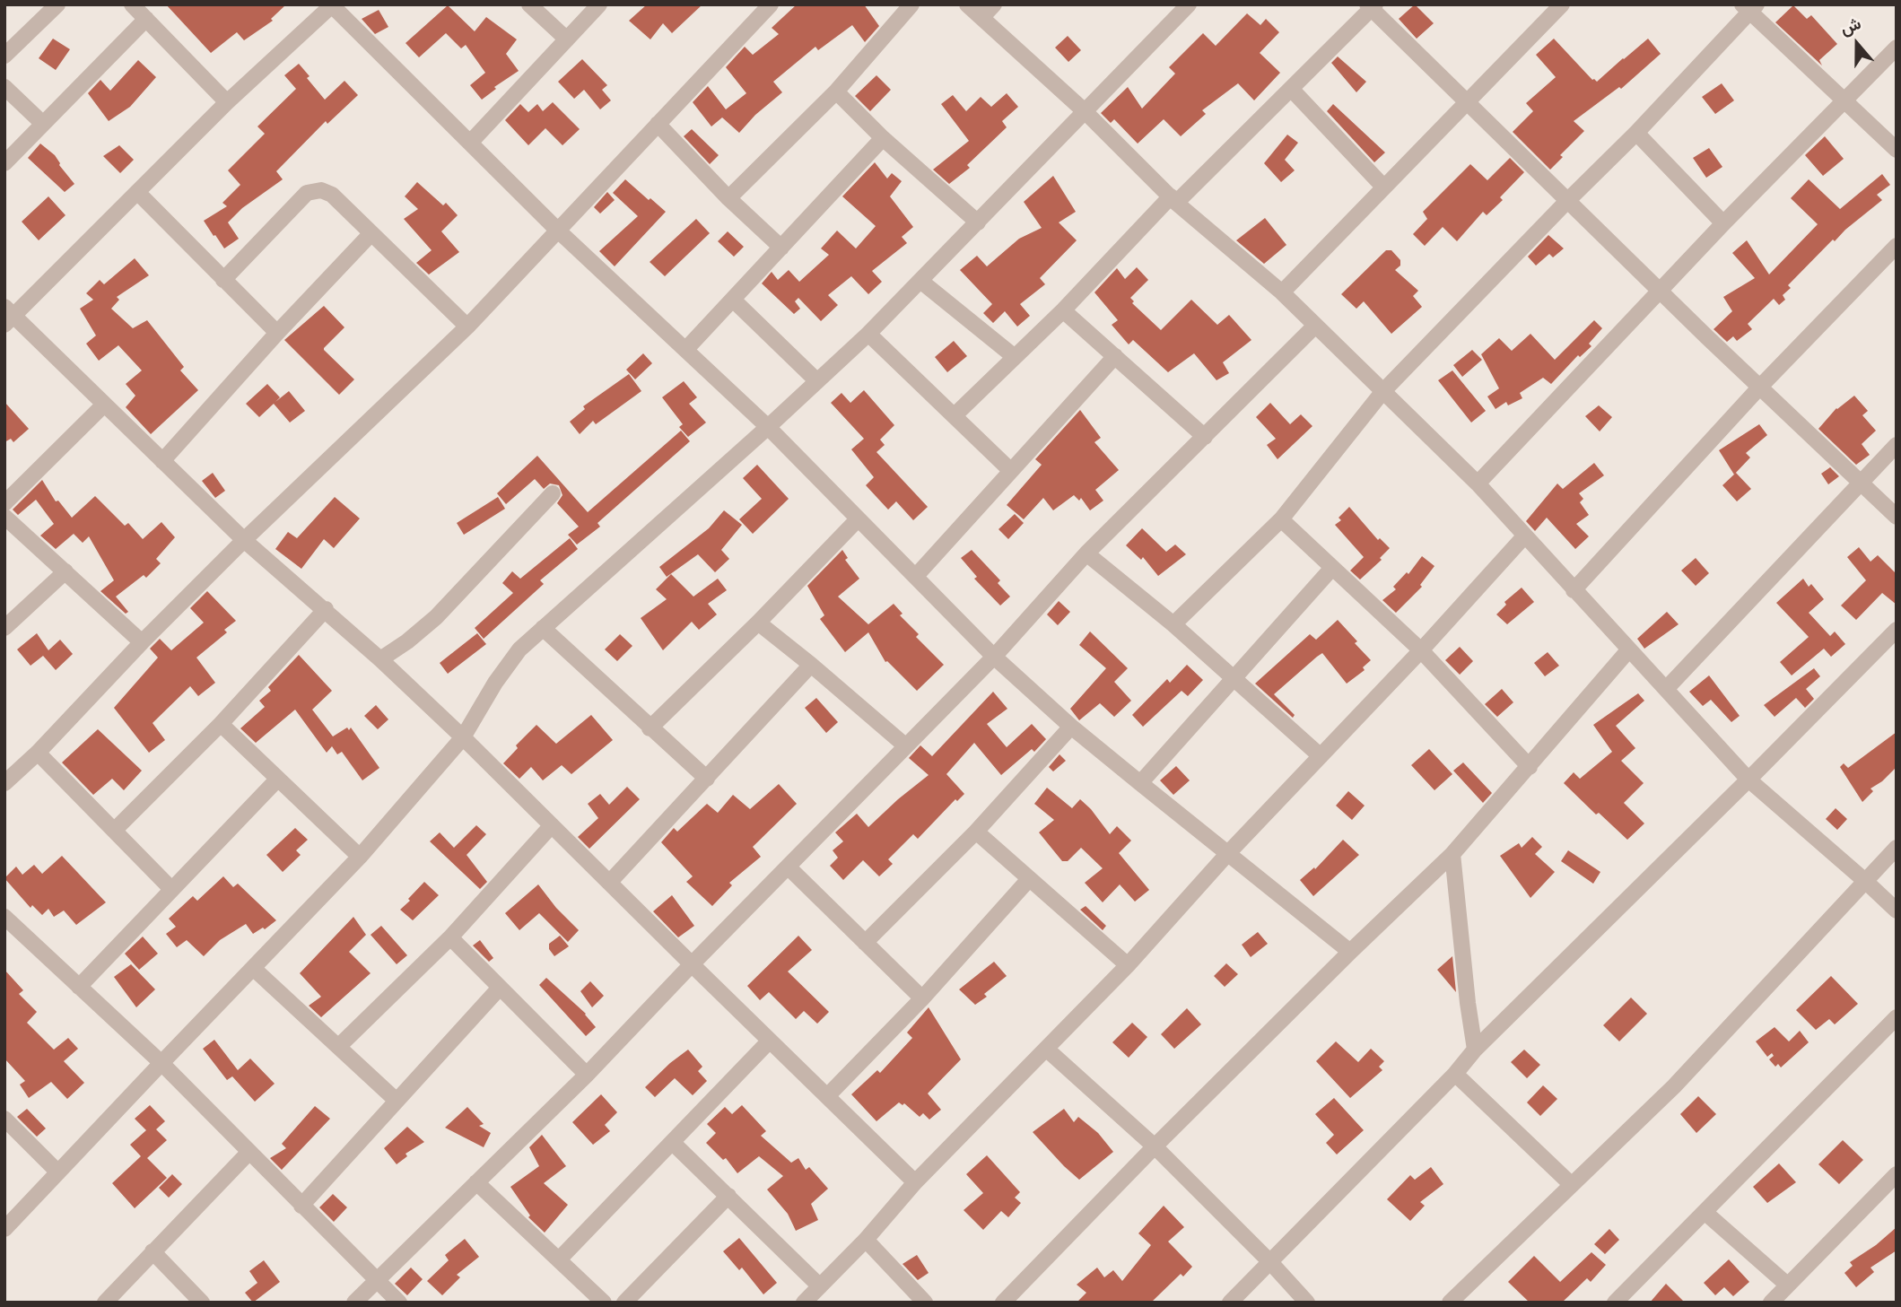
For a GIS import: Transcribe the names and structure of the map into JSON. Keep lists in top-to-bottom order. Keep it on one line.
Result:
{"north":"top"}
